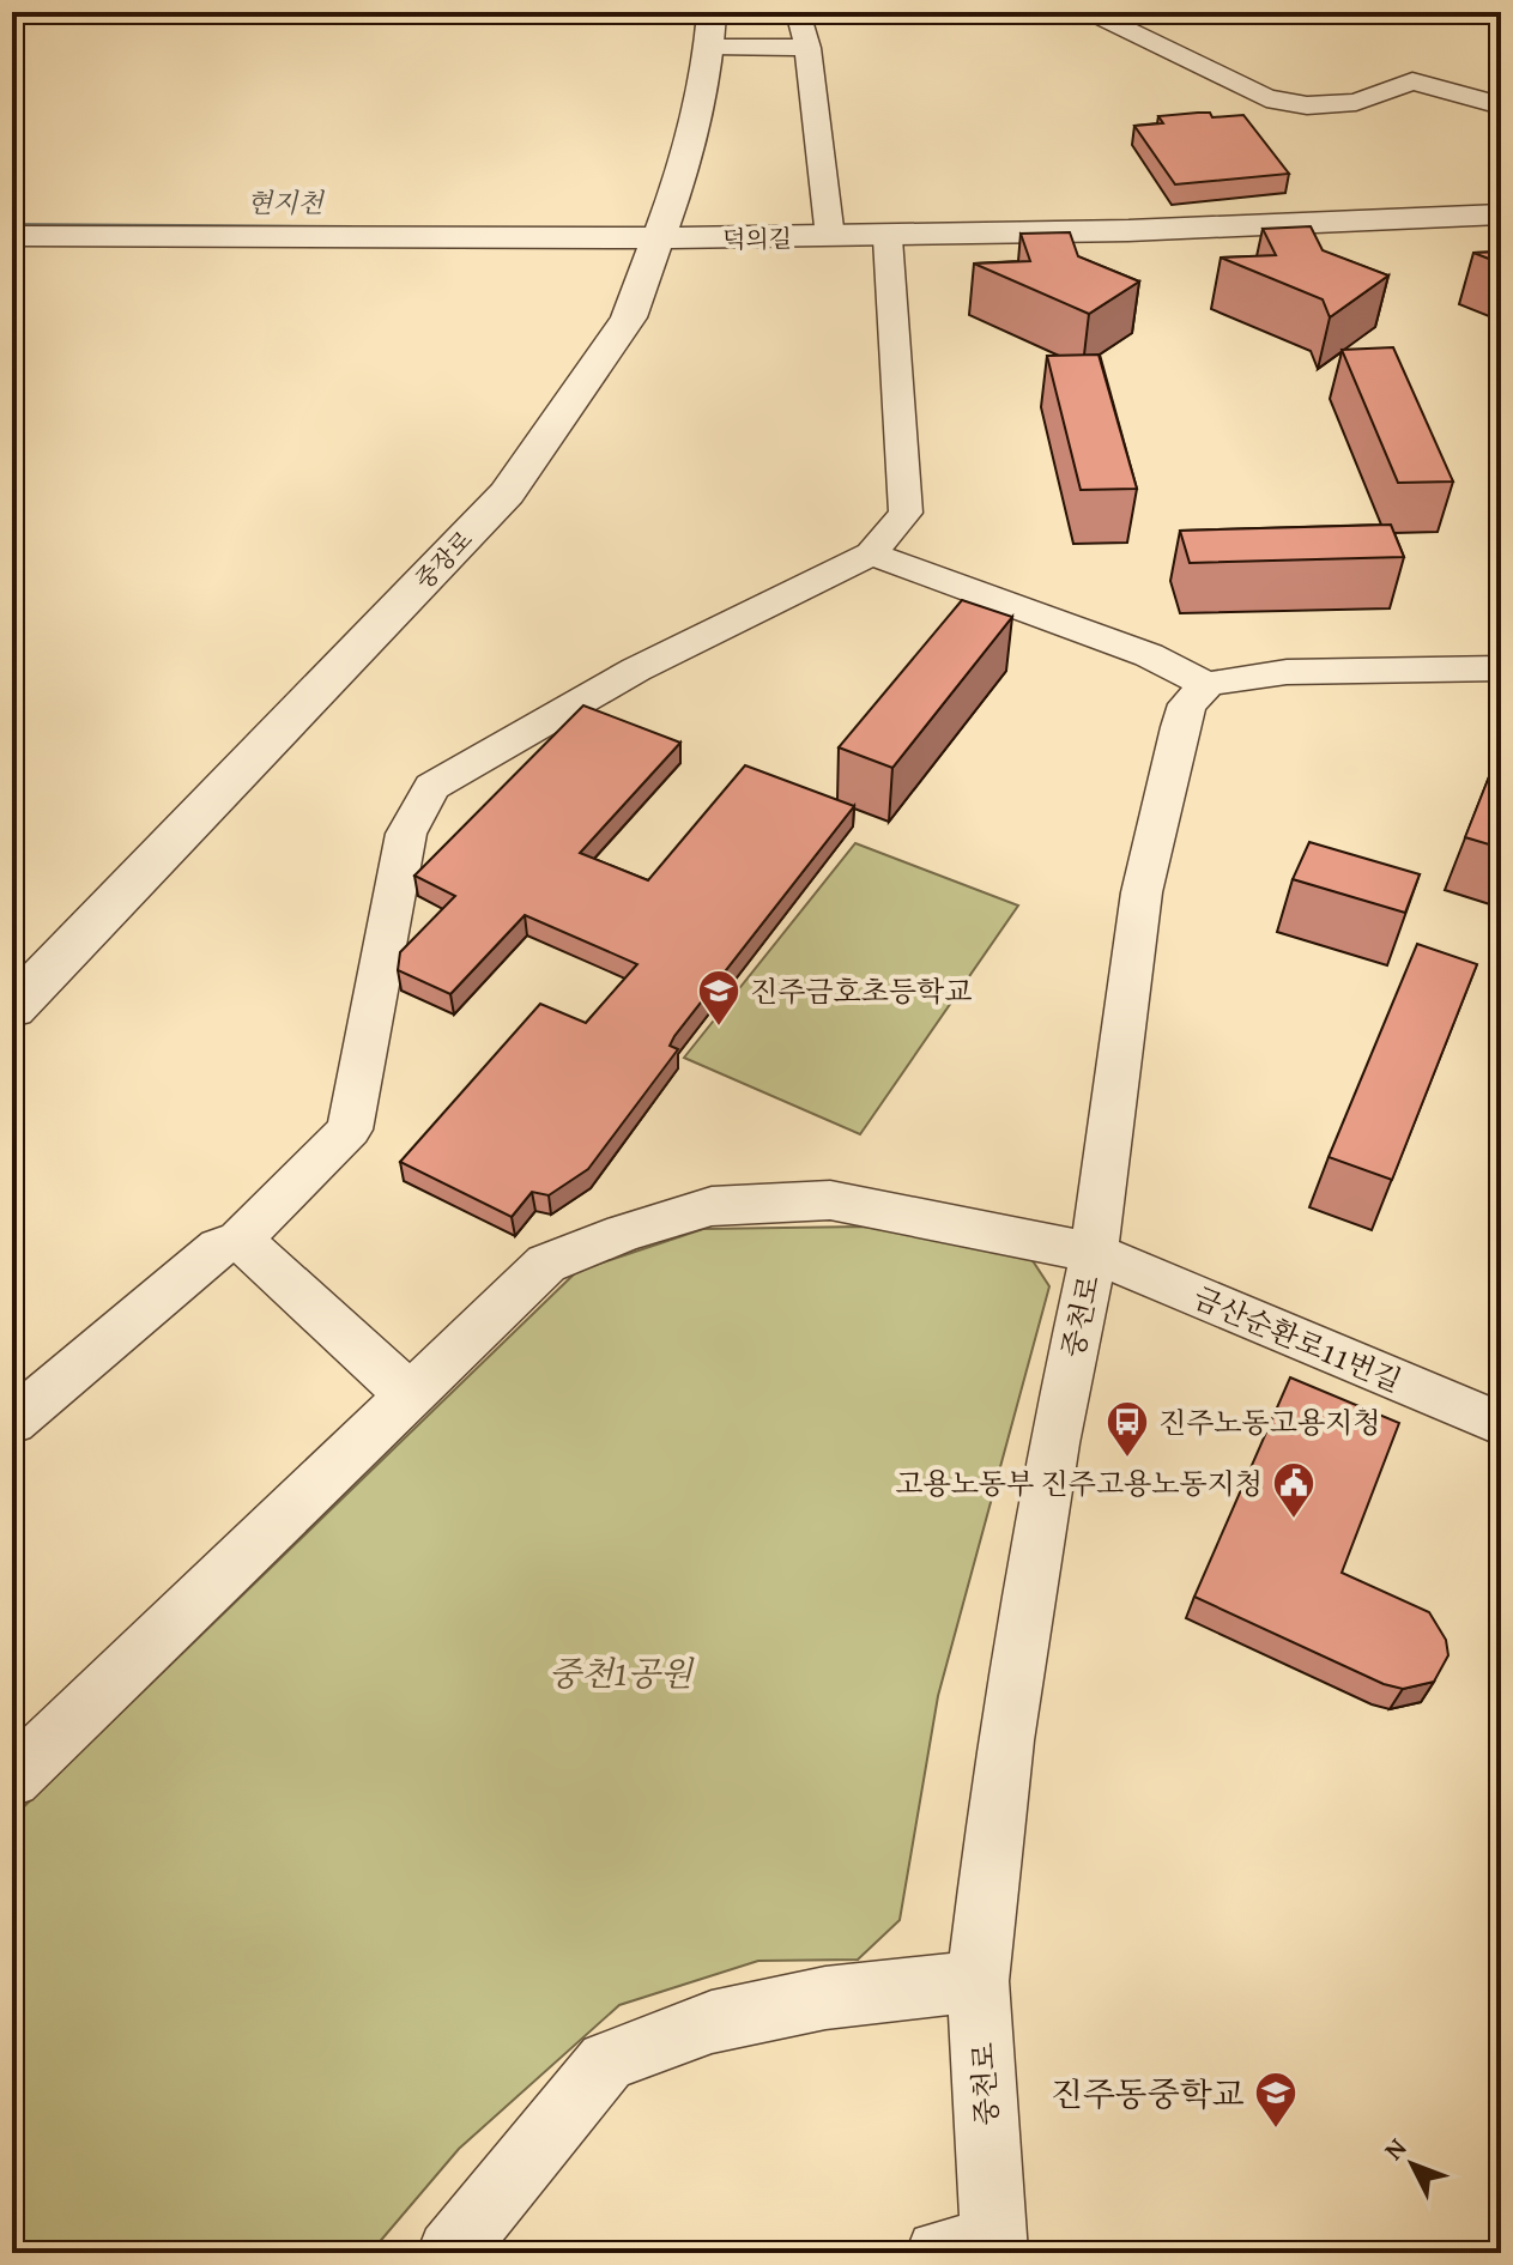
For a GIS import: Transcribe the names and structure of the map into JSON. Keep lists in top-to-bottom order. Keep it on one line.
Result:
{"streets":{"street":["덕의길","중장로","중천로","금산순환로11번길"]},"crossings":[["덕의길","중장로"],["중천로","금산순환로11번길"]],"water":["현지천"],"parks":["중천1공원"],"places":{"school or university":["진주금호초등학교","진주동중학교"],"bus stop":["진주노동고용지청"],"public building":["고용노동부 진주고용노동지청"]},"north":"top left"}
